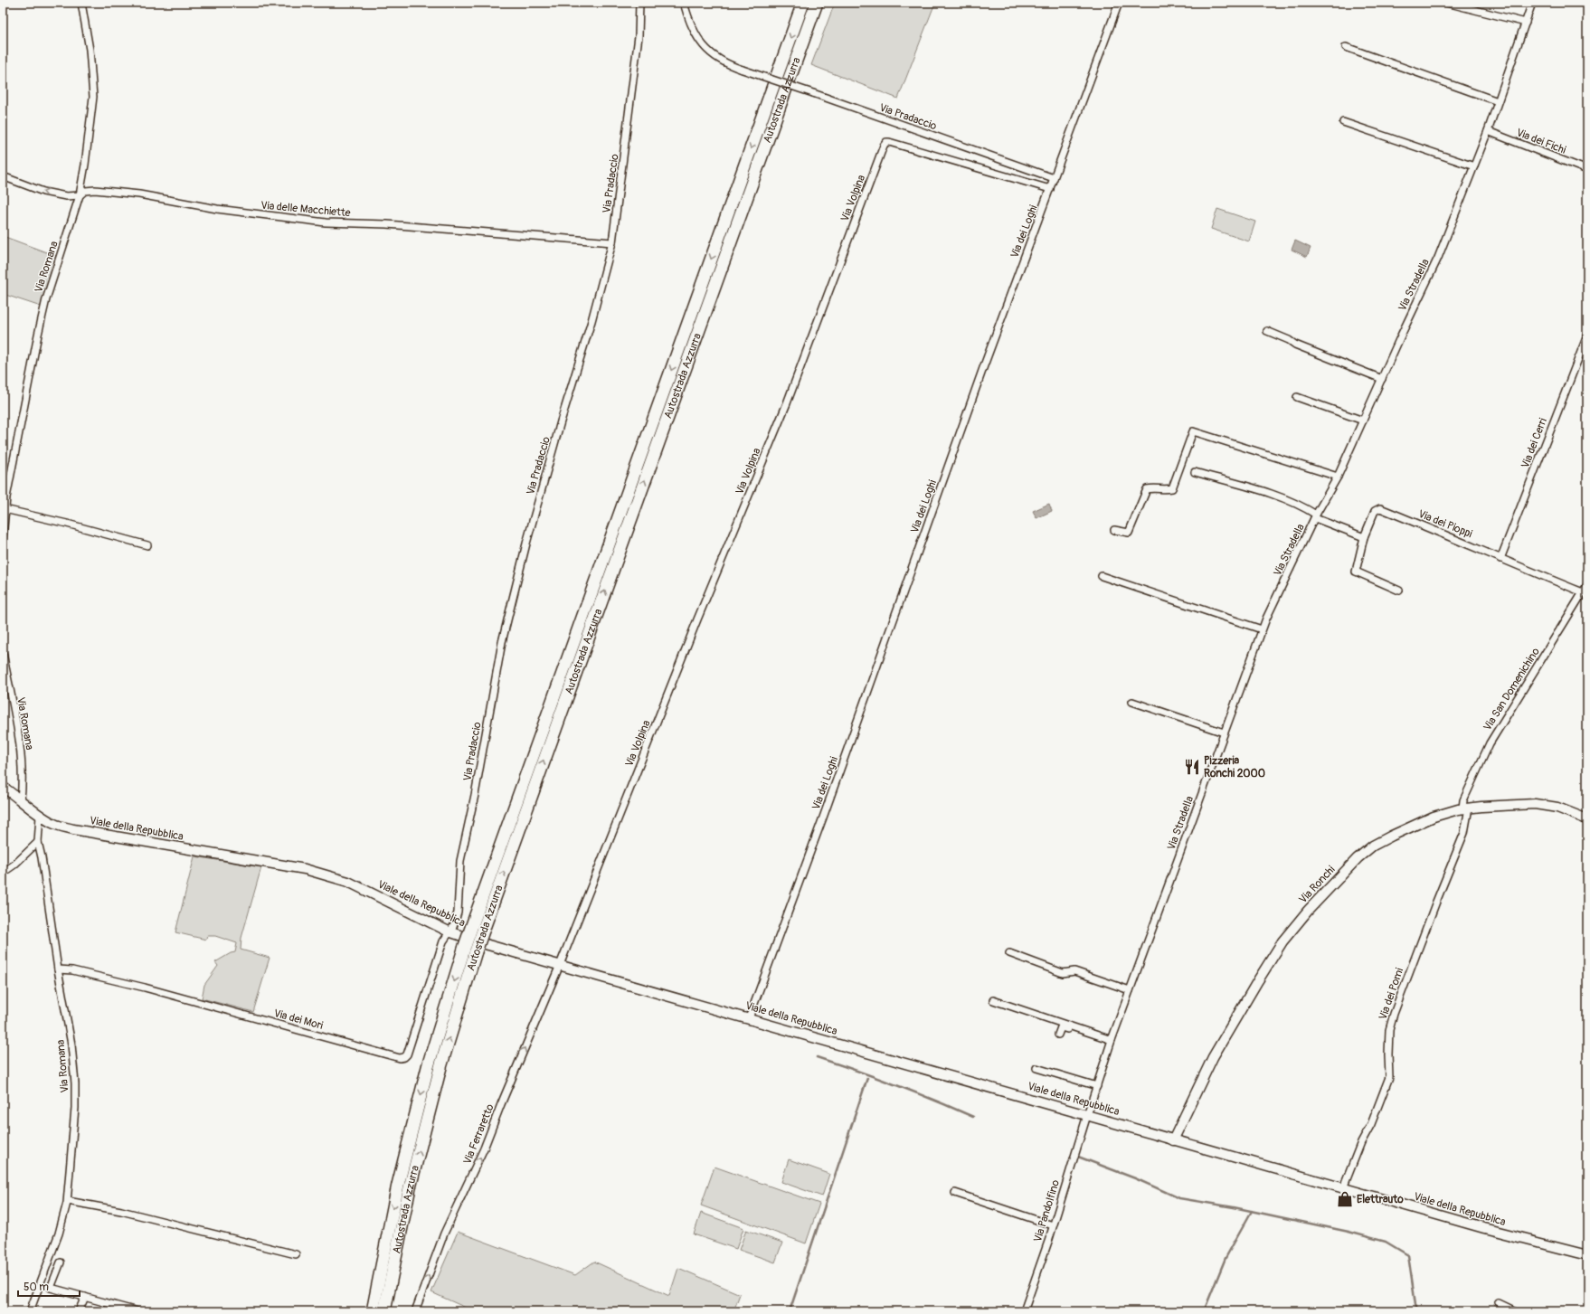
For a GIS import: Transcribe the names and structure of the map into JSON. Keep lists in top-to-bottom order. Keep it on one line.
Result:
{"streets":{"highway":["Autostrada Azzurra"],"main road":["Viale della Repubblica","Via Ronchi"],"street":["Via Pradaccio","Via dei Fichi","Via Volpina","Via delle Macchiette","Via dei Loghi","Via Romana","Via Stradella","Via dei Cerri","Via dei Pioppi","Via San Domenichino","Via dei Pomi","Via dei Mori","Via Ferraretto","Via Pandolfino"]},"crossings":[["Via Pradaccio","Via delle Macchiette"],["Via Pradaccio","Via dei Loghi"],["Via Pradaccio","Viale della Repubblica"],["Via Pradaccio","Via dei Mori"],["Via dei Fichi","Via Stradella"],["Via Volpina","Via dei Loghi"],["Via Volpina","Viale della Repubblica"],["Via Volpina","Via Ferraretto"],["Via delle Macchiette","Via Romana"],["Via dei Loghi","Viale della Repubblica"],["Via Romana","Viale della Repubblica"],["Via Romana","Via dei Mori"],["Via Stradella","Viale della Repubblica"],["Via Stradella","Via Pandolfino"],["Via dei Cerri","Via dei Pioppi"],["Via dei Pioppi","Via San Domenichino"],["Via San Domenichino","Via Ronchi"],["Via San Domenichino","Via dei Pomi"],["Viale della Repubblica","Via Ronchi"],["Viale della Repubblica","Via dei Pomi"],["Viale della Repubblica","Via dei Mori"],["Viale della Repubblica","Via Ferraretto"],["Viale della Repubblica","Via Pandolfino"],["Via Ronchi","Via dei Pomi"]],"one_way":["Via Ferraretto"],"places":{"restaurant":["Pizzeria Ronchi 2000"],"shop":["Elettrauto"]},"scale_bar":"50 m"}
